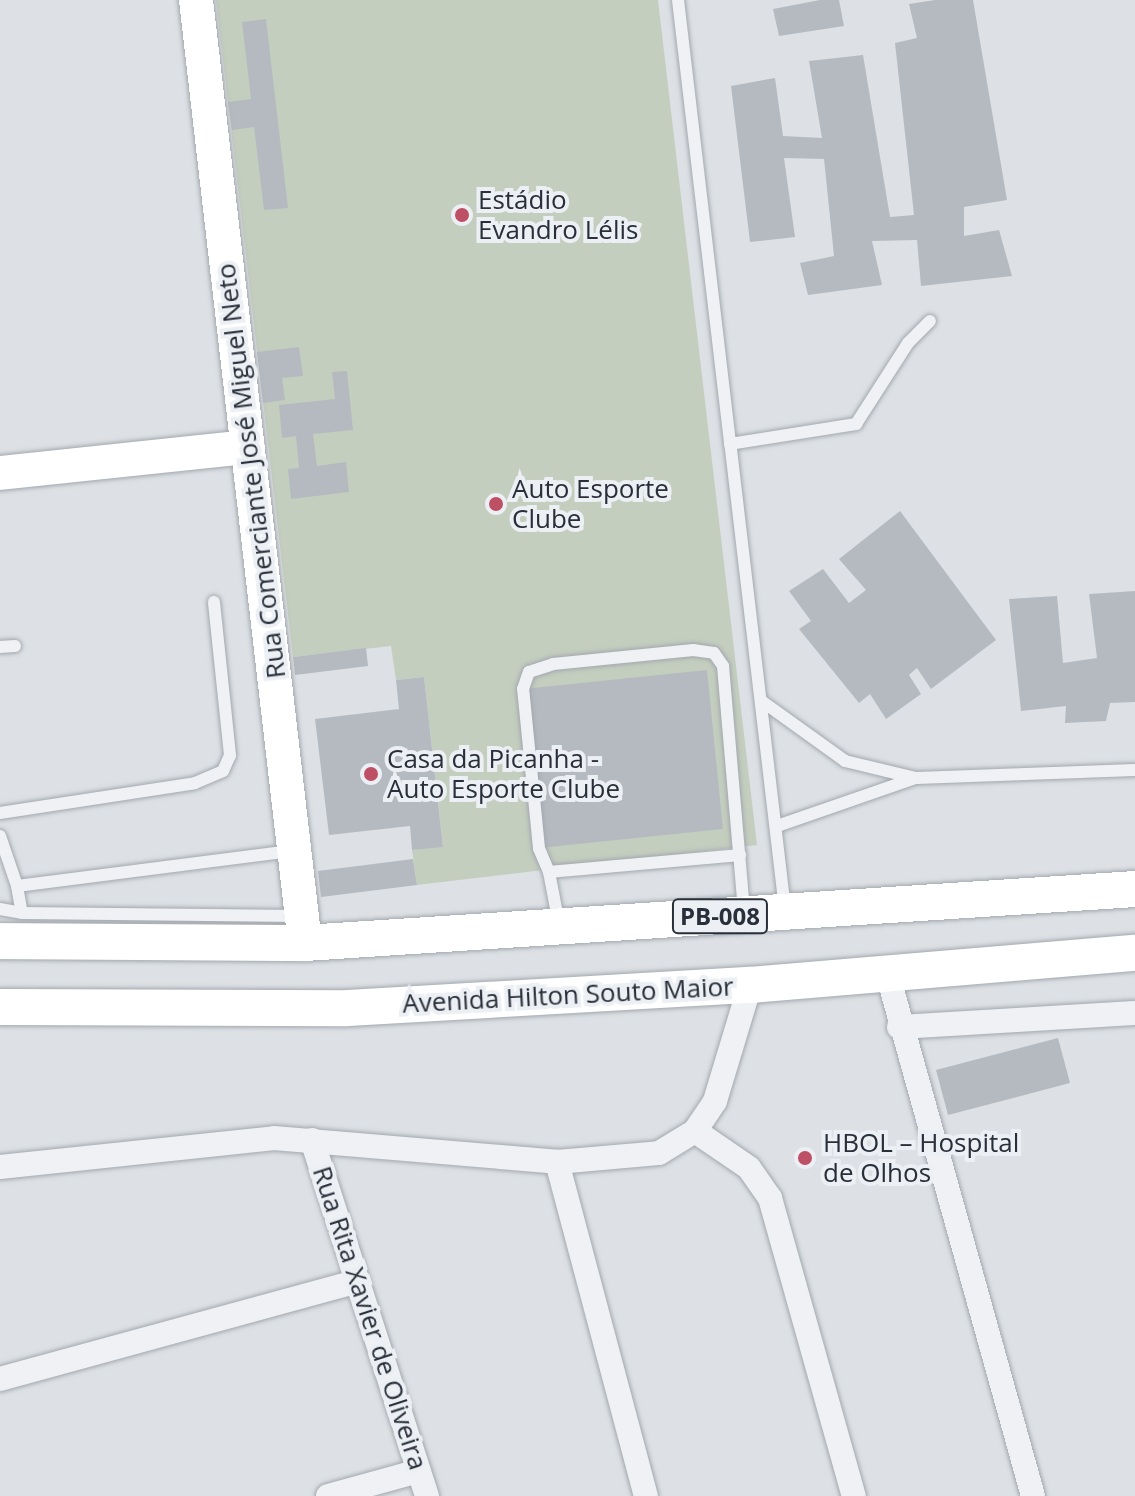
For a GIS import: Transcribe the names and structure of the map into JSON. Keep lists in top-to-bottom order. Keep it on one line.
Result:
{"streets":{"main road":["Rua Comerciante José Miguel Neto","PB-008","Avenida Hilton Souto Maior"],"street":["Rua Rita Xavier de Oliveira"]},"crossings":[["Rua Comerciante José Miguel Neto","PB-008"]],"places":["Estádio Evandro Lélis","Auto Esporte Clube","Casa da Picanha - Auto Esporte Clube","HBOL – Hospital de Olhos"]}
